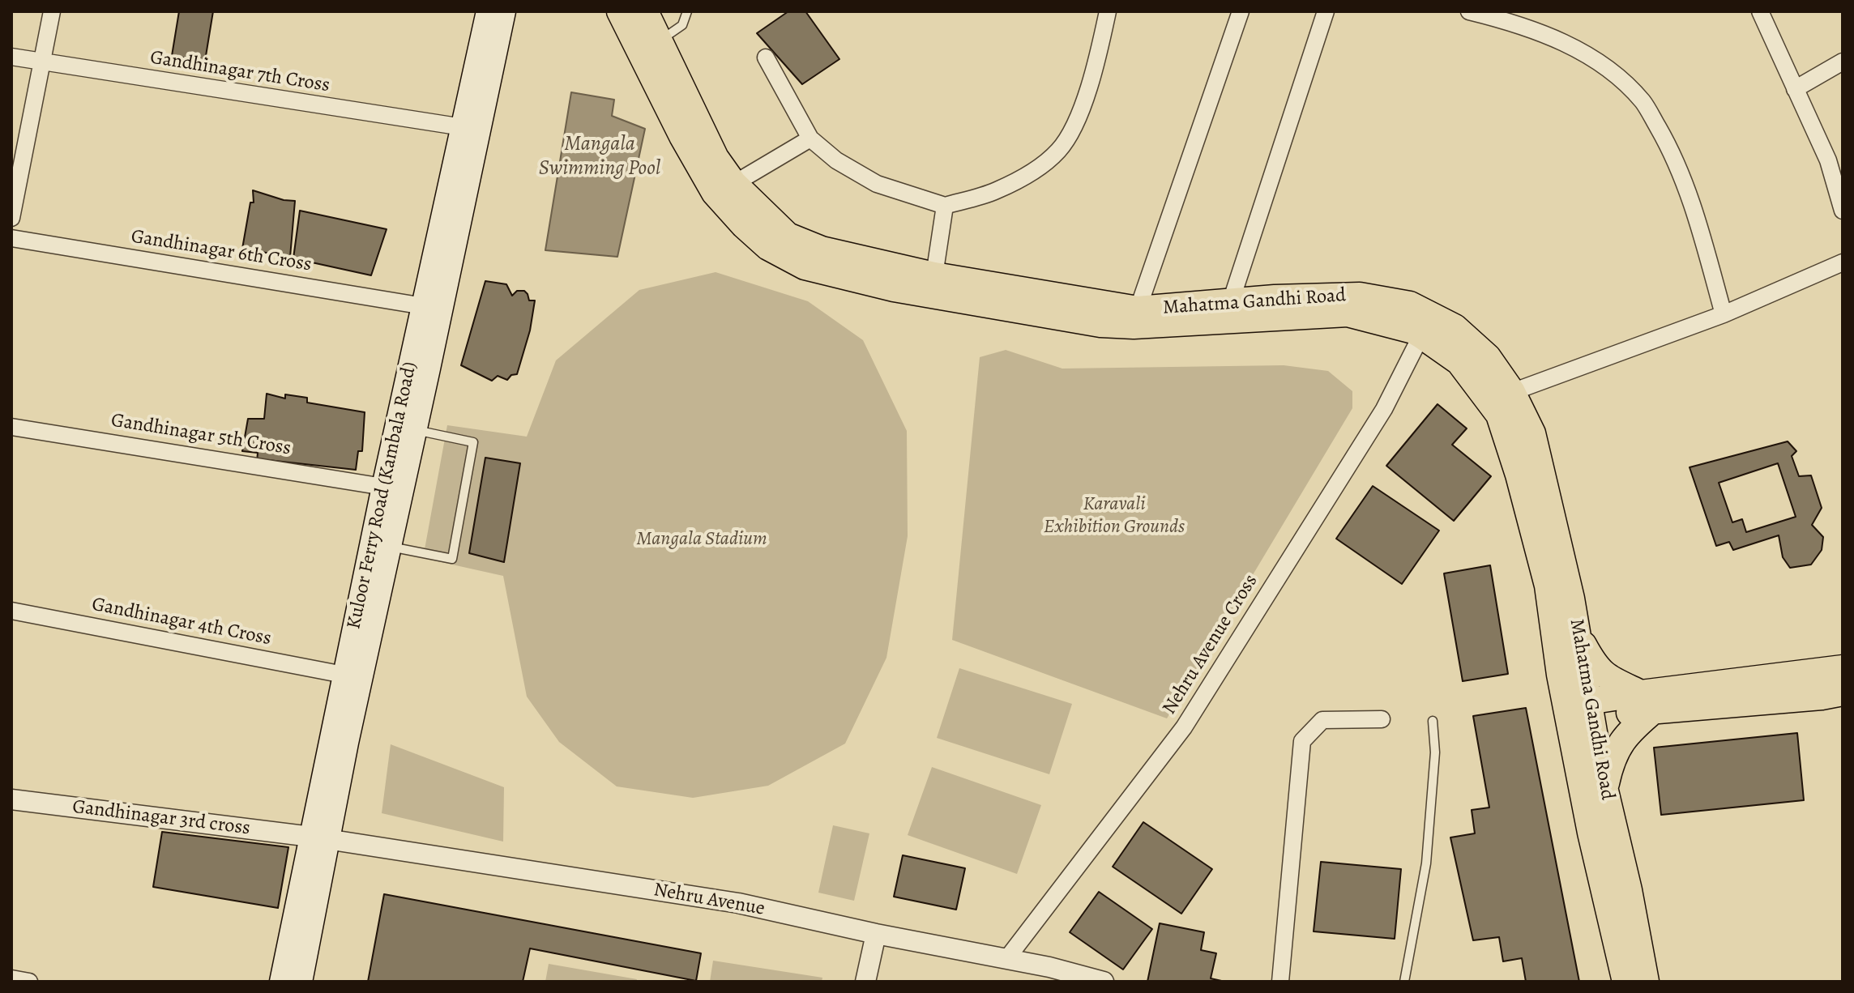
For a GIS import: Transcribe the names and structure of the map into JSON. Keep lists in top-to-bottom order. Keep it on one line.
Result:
{"streets":{"main road":["Mahatma Gandhi Road","Kuloor Ferry Road (Kambala Road)"],"street":["Gandhinagar 7th Cross","Gandhinagar 6th Cross","Gandhinagar 5th Cross","Gandhinagar 4th Cross","Nehru Avenue Cross","Gandhinagar 3rd cross","Nehru Avenue"]},"crossings":[["Gandhinagar 7th Cross","Kuloor Ferry Road (Kambala Road)"],["Gandhinagar 6th Cross","Kuloor Ferry Road (Kambala Road)"],["Mahatma Gandhi Road","Nehru Avenue Cross"],["Gandhinagar 5th Cross","Kuloor Ferry Road (Kambala Road)"],["Kuloor Ferry Road (Kambala Road)","Gandhinagar 4th Cross"],["Kuloor Ferry Road (Kambala Road)","Gandhinagar 3rd cross"],["Kuloor Ferry Road (Kambala Road)","Nehru Avenue"],["Nehru Avenue Cross","Nehru Avenue"],["Gandhinagar 3rd cross","Nehru Avenue"]],"water":["Mangala Swimming Pool"],"parks":["Karavali Exhibition Grounds","Mangala Stadium"]}
